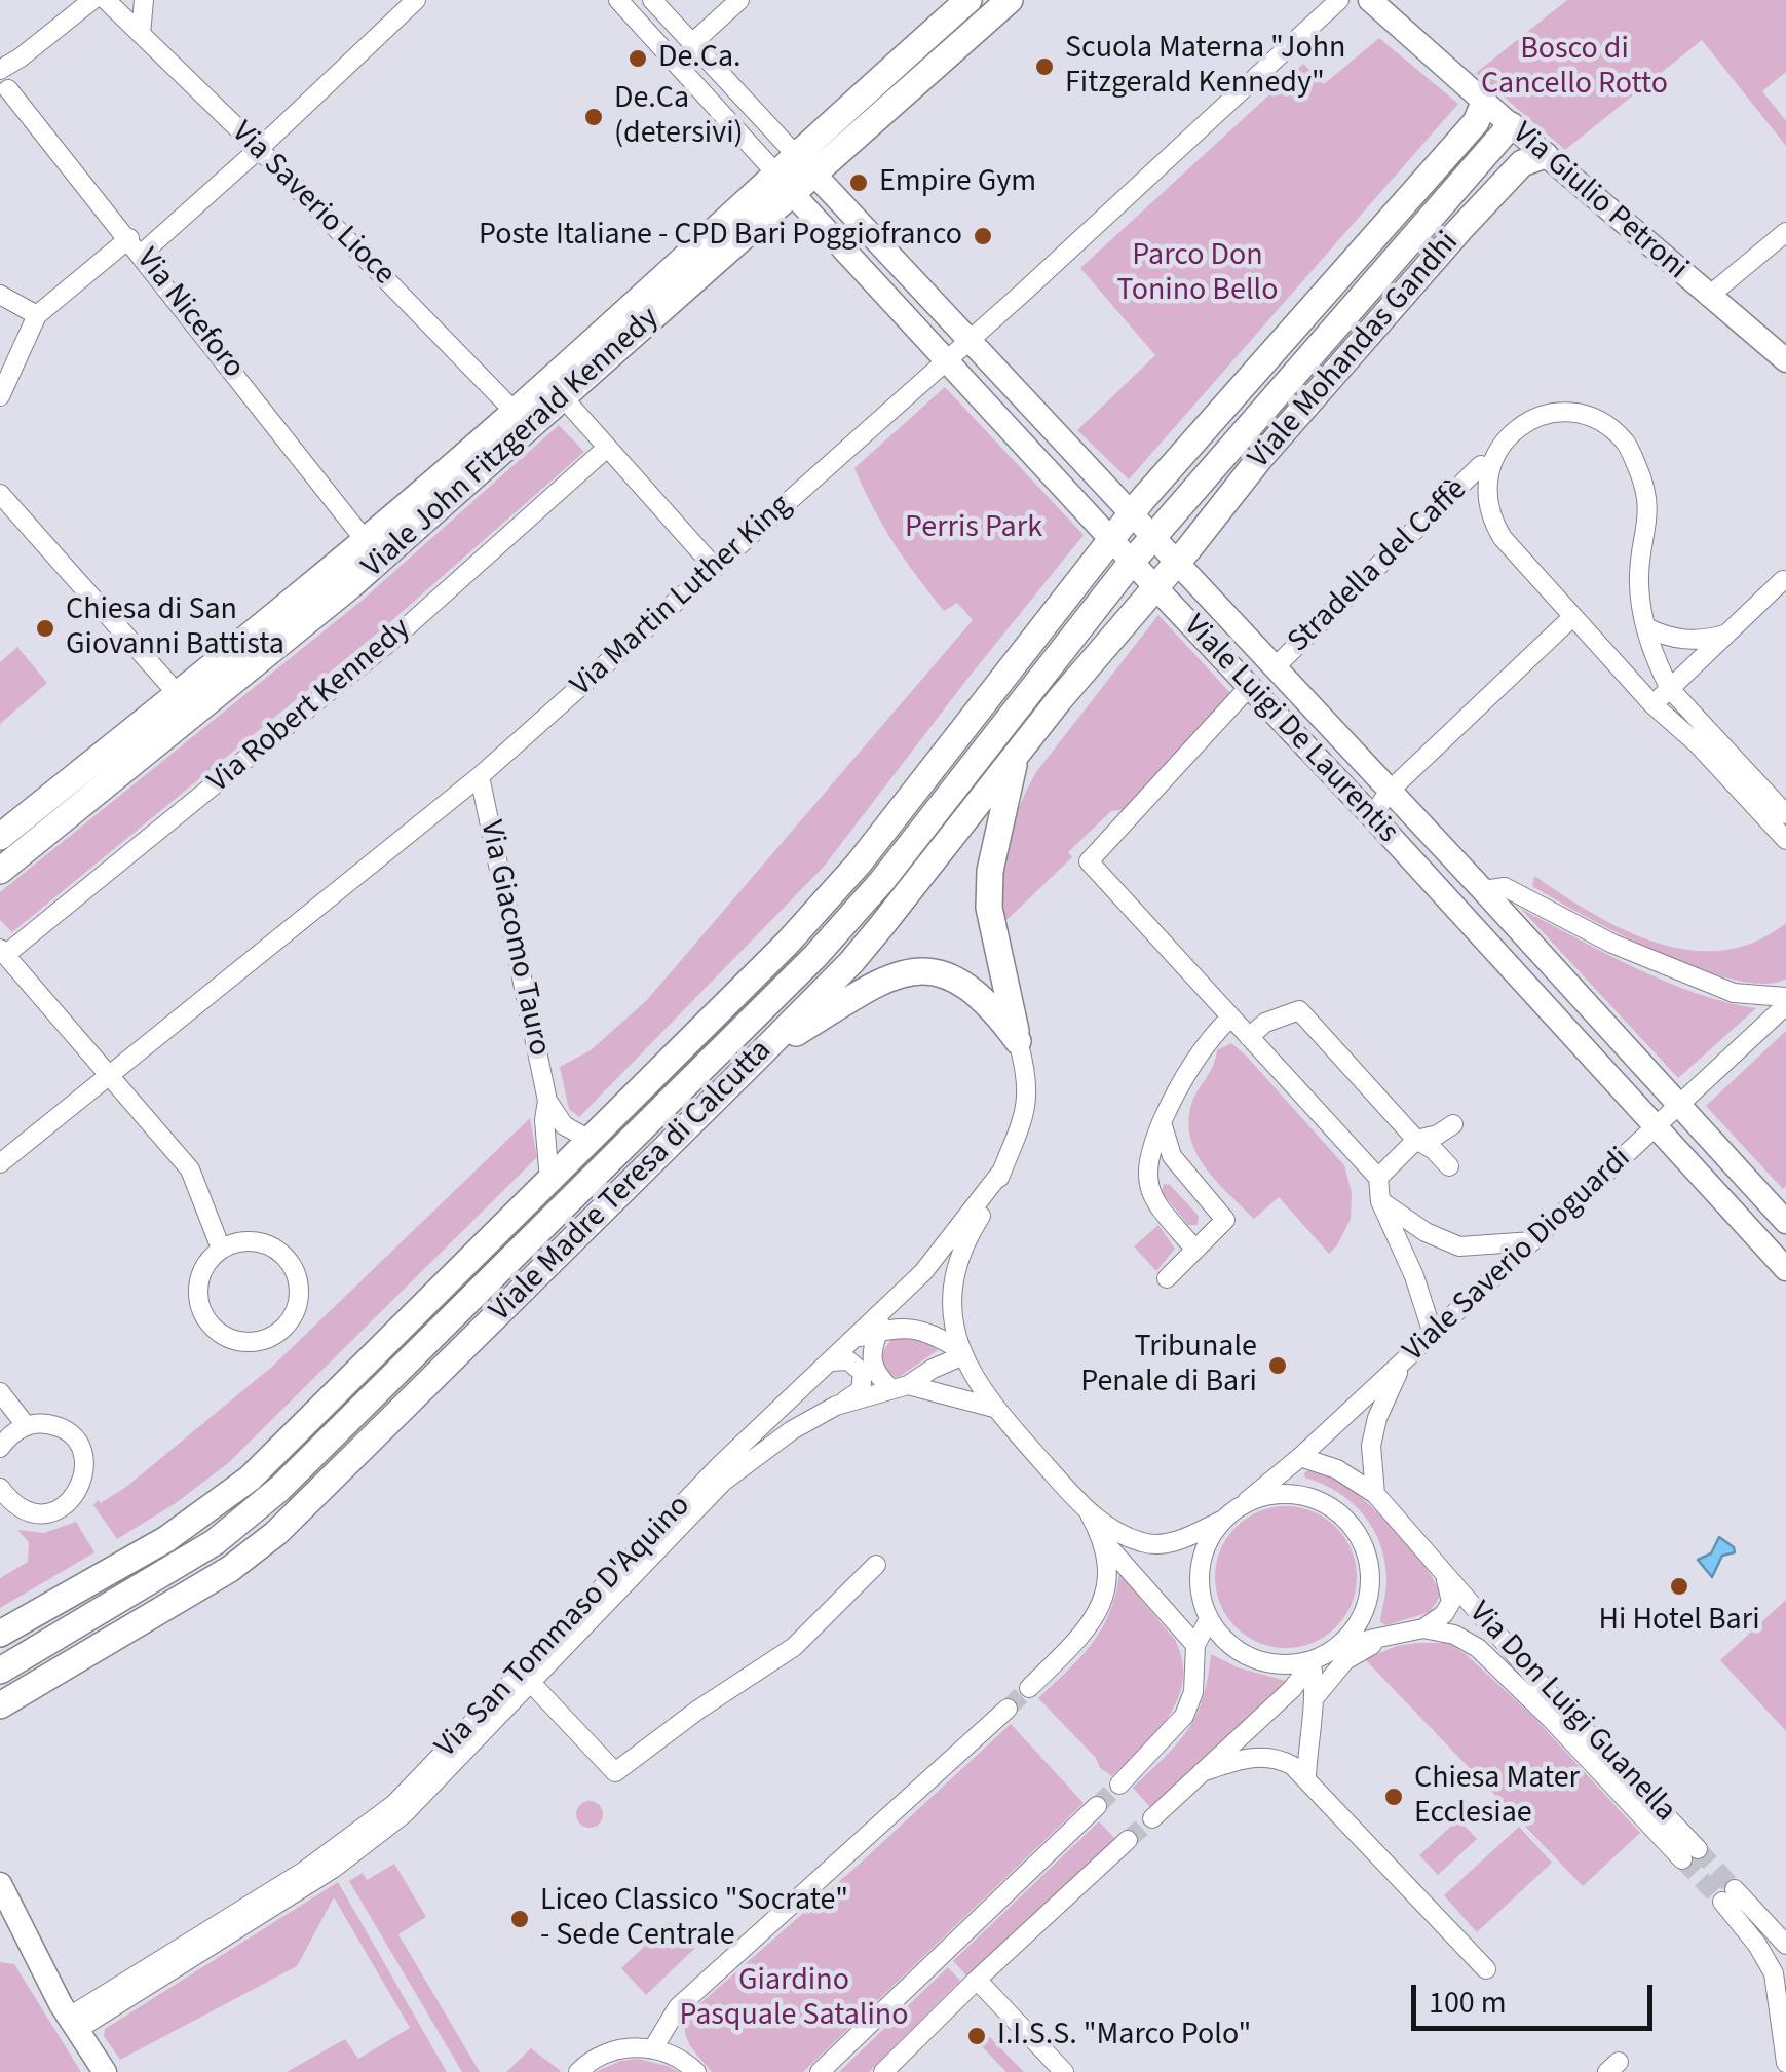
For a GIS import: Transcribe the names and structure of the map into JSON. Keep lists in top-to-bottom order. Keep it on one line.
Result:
{"streets":{"main road":["Viale Mohandas Gandhi","Viale John Fitzgerald Kennedy","Viale Madre Teresa di Calcutta"],"street":["Via Giulio Petroni","Via Saverio Lioce","Via Niceforo","Stradella del Caffè","Via Martin Luther King","Via Robert Kennedy","Viale Luigi De Laurentis","Via Giacomo Tauro","Viale Saverio Dioguardi","Via San Tommaso D'Aquino","Via Don Luigi Guanella"]},"crossings":[["Via Giulio Petroni","Viale Mohandas Gandhi"],["Via Saverio Lioce","Viale John Fitzgerald Kennedy"],["Via Niceforo","Viale John Fitzgerald Kennedy"],["Viale Mohandas Gandhi","Viale Luigi De Laurentis"],["Viale Mohandas Gandhi","Viale Madre Teresa di Calcutta"],["Viale John Fitzgerald Kennedy","Viale Luigi De Laurentis"],["Stradella del Caffè","Viale Luigi De Laurentis"],["Via Martin Luther King","Via Robert Kennedy"],["Via Martin Luther King","Viale Luigi De Laurentis"],["Via Martin Luther King","Via Giacomo Tauro"],["Viale Luigi De Laurentis","Viale Madre Teresa di Calcutta"],["Viale Luigi De Laurentis","Viale Saverio Dioguardi"],["Via Giacomo Tauro","Viale Madre Teresa di Calcutta"],["Viale Saverio Dioguardi","Via Don Luigi Guanella"]],"parks":["Bosco di Cancello Rotto","Parco Don Tonino Bello","Perris Park","Giardino Pasquale Satalino"],"places":["De.Ca.","Scuola Materna \"John Fitzgerald Kennedy\"","De.Ca (detersivi)","Empire Gym","Poste Italiane - CPD Bari Poggiofranco","Chiesa di San Giovanni Battista","Tribunale Penale di Bari","Hi Hotel Bari","Chiesa Mater Ecclesiae","Liceo Classico \"Socrate\" - Sede Centrale","I.I.S.S. \"Marco Polo\""],"scale_bar":"100 m"}
